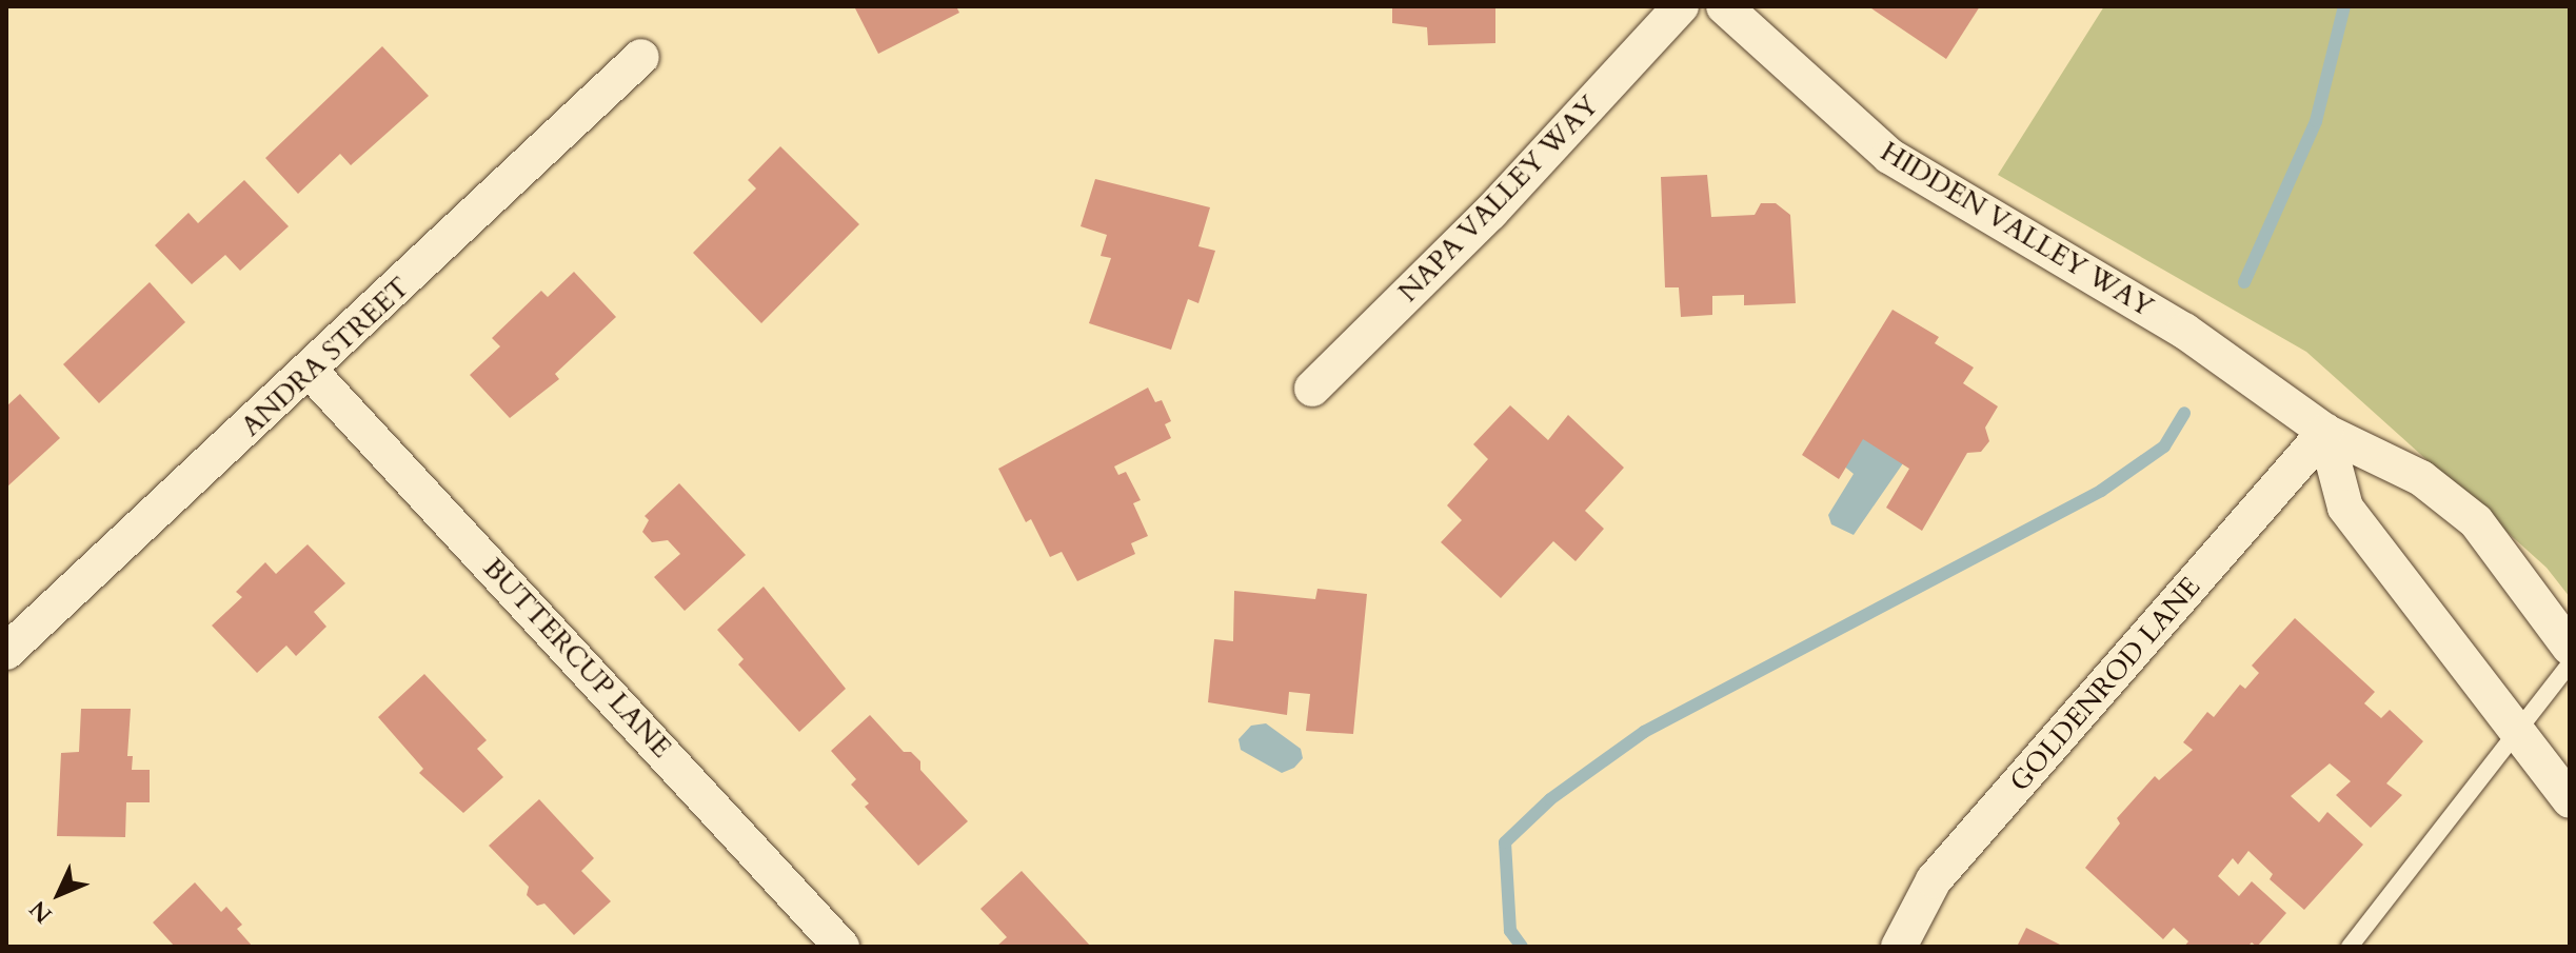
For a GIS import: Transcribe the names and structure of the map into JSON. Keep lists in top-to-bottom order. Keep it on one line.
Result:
{"streets":{"street":["NAPA VALLEY WAY","HIDDEN VALLEY WAY","ANDRA STREET","BUTTERCUP LANE","GOLDENROD LANE"]},"crossings":[["HIDDEN VALLEY WAY","GOLDENROD LANE"],["ANDRA STREET","BUTTERCUP LANE"]],"north":"bottom left"}
